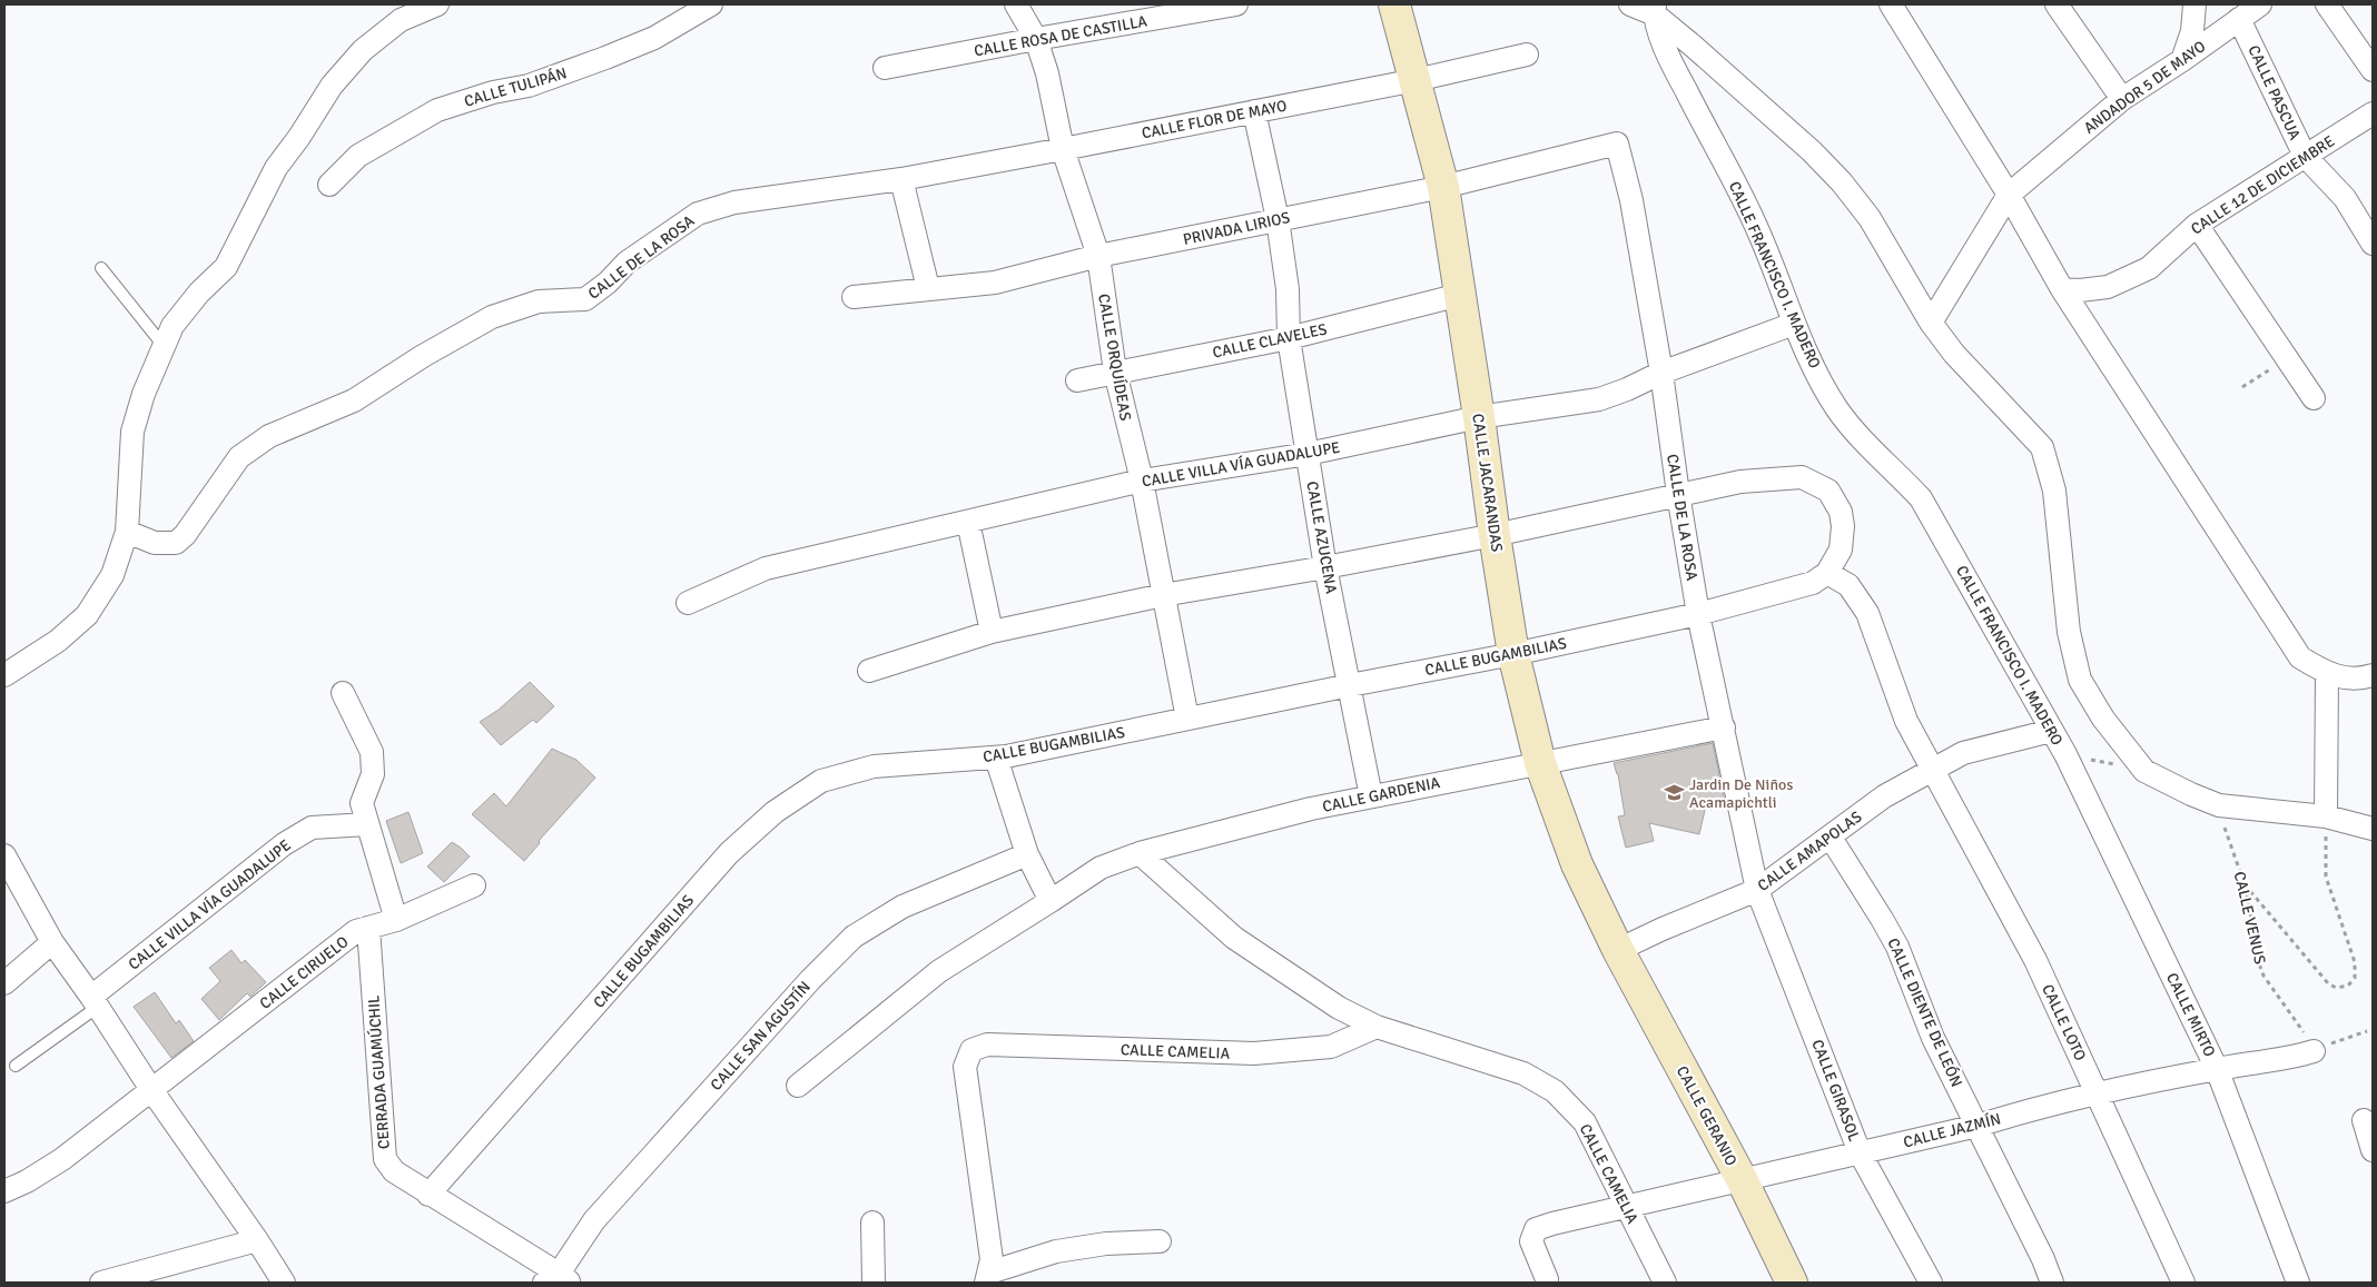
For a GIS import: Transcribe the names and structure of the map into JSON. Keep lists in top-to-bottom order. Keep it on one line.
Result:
{"streets":{"street":["CALLE ROSA DE CASTILLA","CALLE TULIPÁN","ANDADOR 5 DE MAYO","CALLE PASCUA","CALLE FLOR DE MAYO","CALLE 12 DE DICIEMBRE","PRIVADA LIRIOS","CALLE DE LA ROSA","CALLE FRANCISCO I. MADERO","CALLE CLAVELES","CALLE ORQUÍDEAS","CALLE VILLA VÍA GUADALUPE","CALLE JACARANDAS","CALLE AZUCENA","CALLE BUGAMBILIAS","CALLE GARDENIA","CALLE AMAPOLAS","CALLE CIRUELO","CALLE DIENTE DE LEÓN","CALLE MIRTO","CALLE LOTO","CALLE SAN AGUSTÍN","CALLE CAMELIA","CERRADA GUAMÚCHIL","CALLE GIRASOL","CALLE GERANIO","CALLE JAZMÍN"],"path":["CALLE VENUS"]},"crossings":[["CALLE ROSA DE CASTILLA","CALLE ORQUÍDEAS"],["ANDADOR 5 DE MAYO","CALLE PASCUA"],["CALLE PASCUA","CALLE 12 DE DICIEMBRE"],["CALLE FLOR DE MAYO","CALLE DE LA ROSA"],["CALLE FLOR DE MAYO","CALLE ORQUÍDEAS"],["CALLE FLOR DE MAYO","CALLE JACARANDAS"],["CALLE FLOR DE MAYO","CALLE AZUCENA"],["PRIVADA LIRIOS","CALLE DE LA ROSA"],["PRIVADA LIRIOS","CALLE ORQUÍDEAS"],["PRIVADA LIRIOS","CALLE JACARANDAS"],["PRIVADA LIRIOS","CALLE AZUCENA"],["CALLE DE LA ROSA","CALLE VILLA VÍA GUADALUPE"],["CALLE DE LA ROSA","CALLE BUGAMBILIAS"],["CALLE DE LA ROSA","CALLE GARDENIA"],["CALLE DE LA ROSA","CALLE AMAPOLAS"],["CALLE DE LA ROSA","CALLE GIRASOL"],["CALLE FRANCISCO I. MADERO","CALLE VILLA VÍA GUADALUPE"],["CALLE FRANCISCO I. MADERO","CALLE AMAPOLAS"],["CALLE FRANCISCO I. MADERO","CALLE MIRTO"],["CALLE CLAVELES","CALLE ORQUÍDEAS"],["CALLE CLAVELES","CALLE JACARANDAS"],["CALLE CLAVELES","CALLE AZUCENA"],["CALLE ORQUÍDEAS","CALLE VILLA VÍA GUADALUPE"],["CALLE ORQUÍDEAS","CALLE BUGAMBILIAS"],["CALLE VILLA VÍA GUADALUPE","CALLE JACARANDAS"],["CALLE VILLA VÍA GUADALUPE","CALLE AZUCENA"],["CALLE JACARANDAS","CALLE BUGAMBILIAS"],["CALLE JACARANDAS","CALLE GARDENIA"],["CALLE JACARANDAS","CALLE AMAPOLAS"],["CALLE JACARANDAS","CALLE GERANIO"],["CALLE AZUCENA","CALLE BUGAMBILIAS"],["CALLE AZUCENA","CALLE GARDENIA"],["CALLE BUGAMBILIAS","CERRADA GUAMÚCHIL"],["CALLE GARDENIA","CALLE CAMELIA"],["CALLE AMAPOLAS","CALLE DIENTE DE LEÓN"],["CALLE AMAPOLAS","CALLE LOTO"],["CALLE AMAPOLAS","CALLE GIRASOL"],["CALLE AMAPOLAS","CALLE GERANIO"],["CALLE VENUS","CALLE JAZMÍN"],["CALLE CIRUELO","CERRADA GUAMÚCHIL"],["CALLE DIENTE DE LEÓN","CALLE JAZMÍN"],["CALLE MIRTO","CALLE JAZMÍN"],["CALLE LOTO","CALLE JAZMÍN"],["CALLE SAN AGUSTÍN","CERRADA GUAMÚCHIL"],["CALLE CAMELIA","CALLE JAZMÍN"],["CALLE GIRASOL","CALLE JAZMÍN"],["CALLE GERANIO","CALLE JAZMÍN"]],"places":{"school or university":["Jardin De Niños Acamapichtli"]}}
